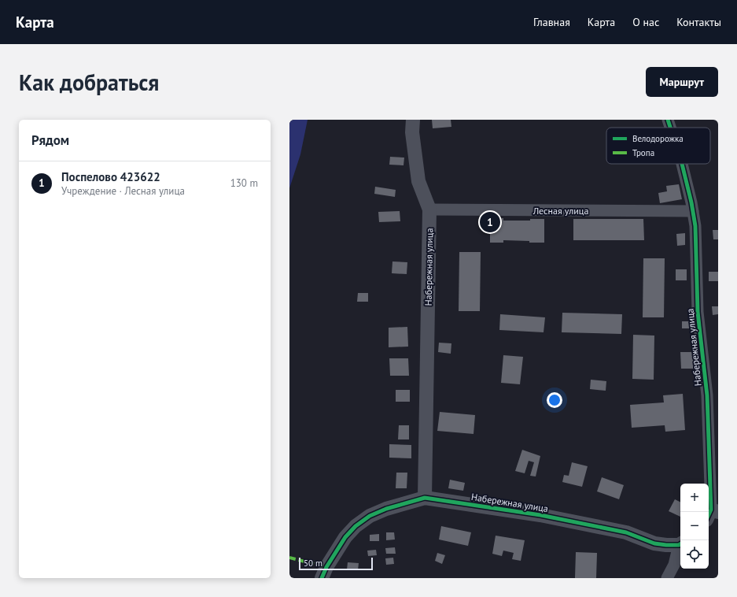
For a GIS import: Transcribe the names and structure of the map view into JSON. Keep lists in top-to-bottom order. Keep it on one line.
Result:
{"streets":{"street":["Лесная улица","Набережная улица"]},"crossings":[["Лесная улица","Набережная улица"]],"legend":["Велодорожка","Тропа"],"scale_bar":"50 m","page":{"header":"Карта","nav":["Главная","Карта","О нас","Контакты"],"buttons":"Маршрут","title":"Как добраться","heading":"Рядом","list":[{"mark":"1","name":"Поспелово 423622","note":"Учреждение · Лесная улица","value":"130 m"}],"pins":"1","map_buttons":["+","−"],"scale":"50 m"}}
